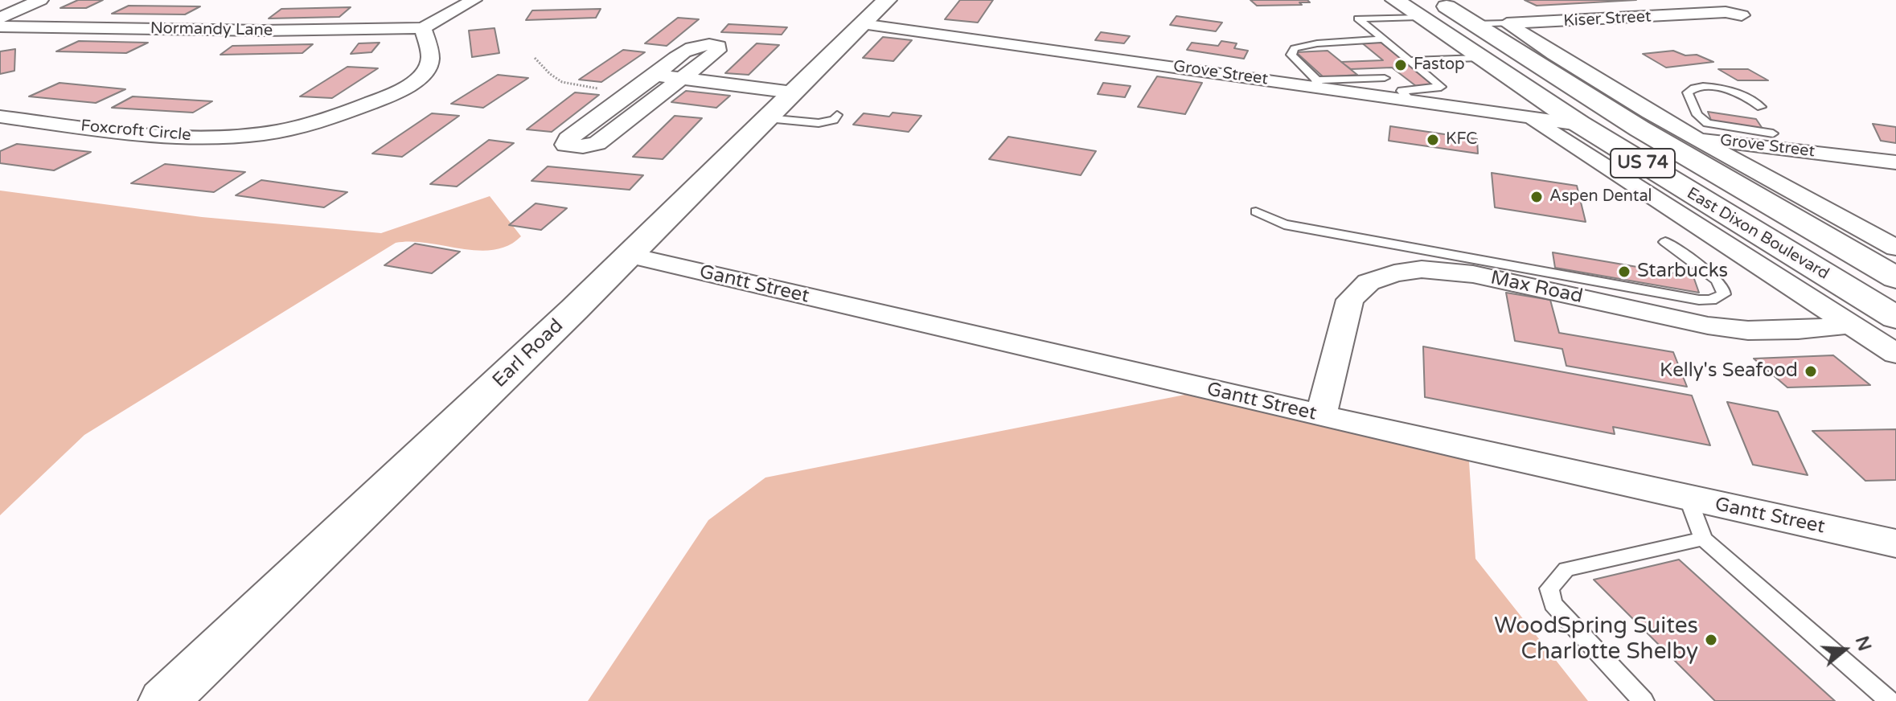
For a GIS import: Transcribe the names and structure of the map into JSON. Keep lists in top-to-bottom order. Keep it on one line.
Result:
{"streets":{"main road":["US 74","East Dixon Boulevard","Earl Road"],"street":["Kiser Street","Normandy Lane","Grove Street","Foxcroft Circle","Gantt Street","Max Road"]},"crossings":[["Kiser Street","East Dixon Boulevard"],["Normandy Lane","Foxcroft Circle"],["Grove Street","East Dixon Boulevard"],["Grove Street","Earl Road"],["East Dixon Boulevard","Max Road"],["Gantt Street","Max Road"],["Gantt Street","Earl Road"]],"places":["Fastop","KFC","Aspen Dental","Starbucks","Kelly's Seafood","WoodSpring Suites Charlotte Shelby"],"north":"right"}
